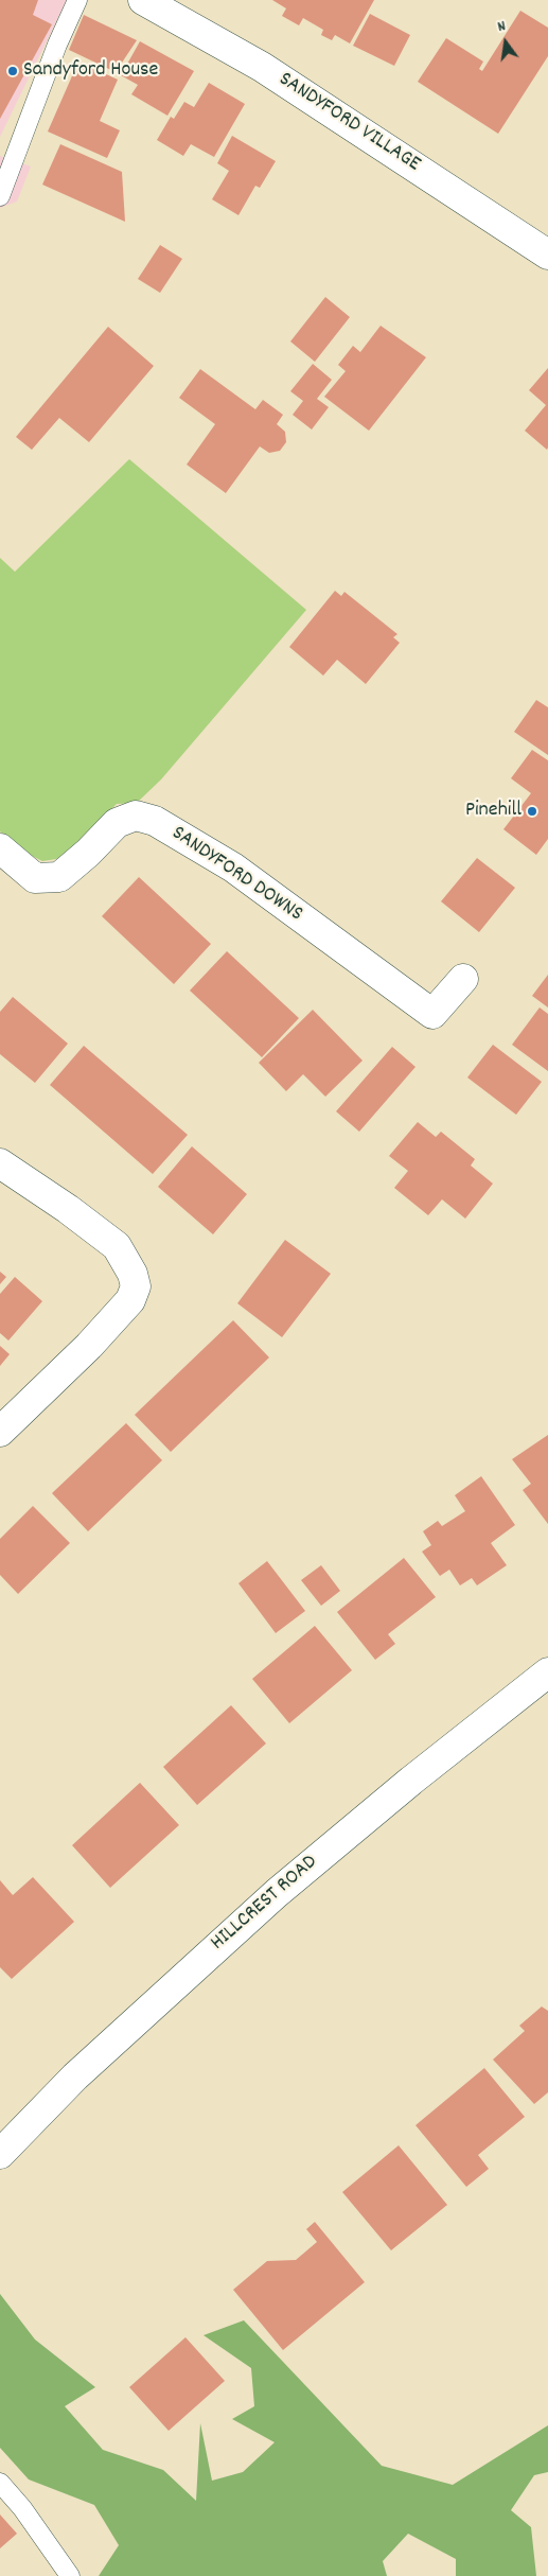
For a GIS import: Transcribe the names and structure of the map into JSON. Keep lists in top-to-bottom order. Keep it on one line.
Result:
{"streets":{"street":["SANDYFORD VILLAGE","SANDYFORD DOWNS","HILLCREST ROAD"]},"places":["Sandyford House","Pinehill"],"north":"top"}
